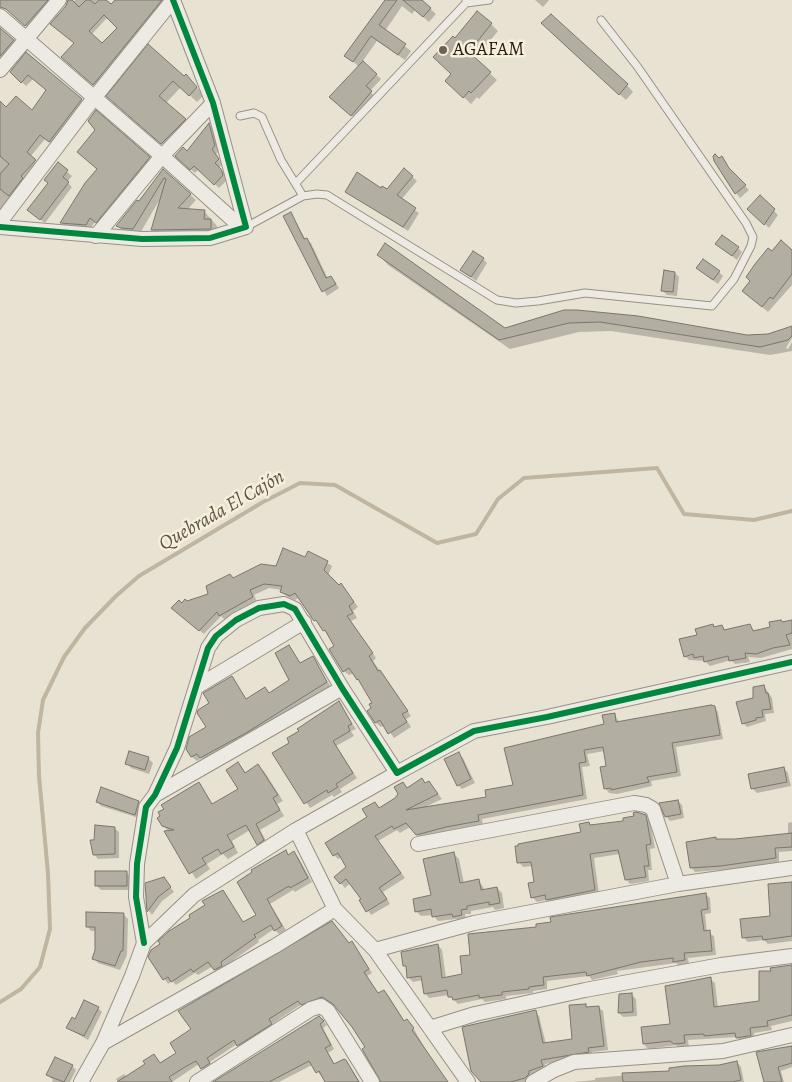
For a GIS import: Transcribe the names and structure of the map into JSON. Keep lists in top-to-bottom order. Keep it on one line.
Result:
{"water":["Quebrada El Cajón"],"places":["AGAFAM"]}
